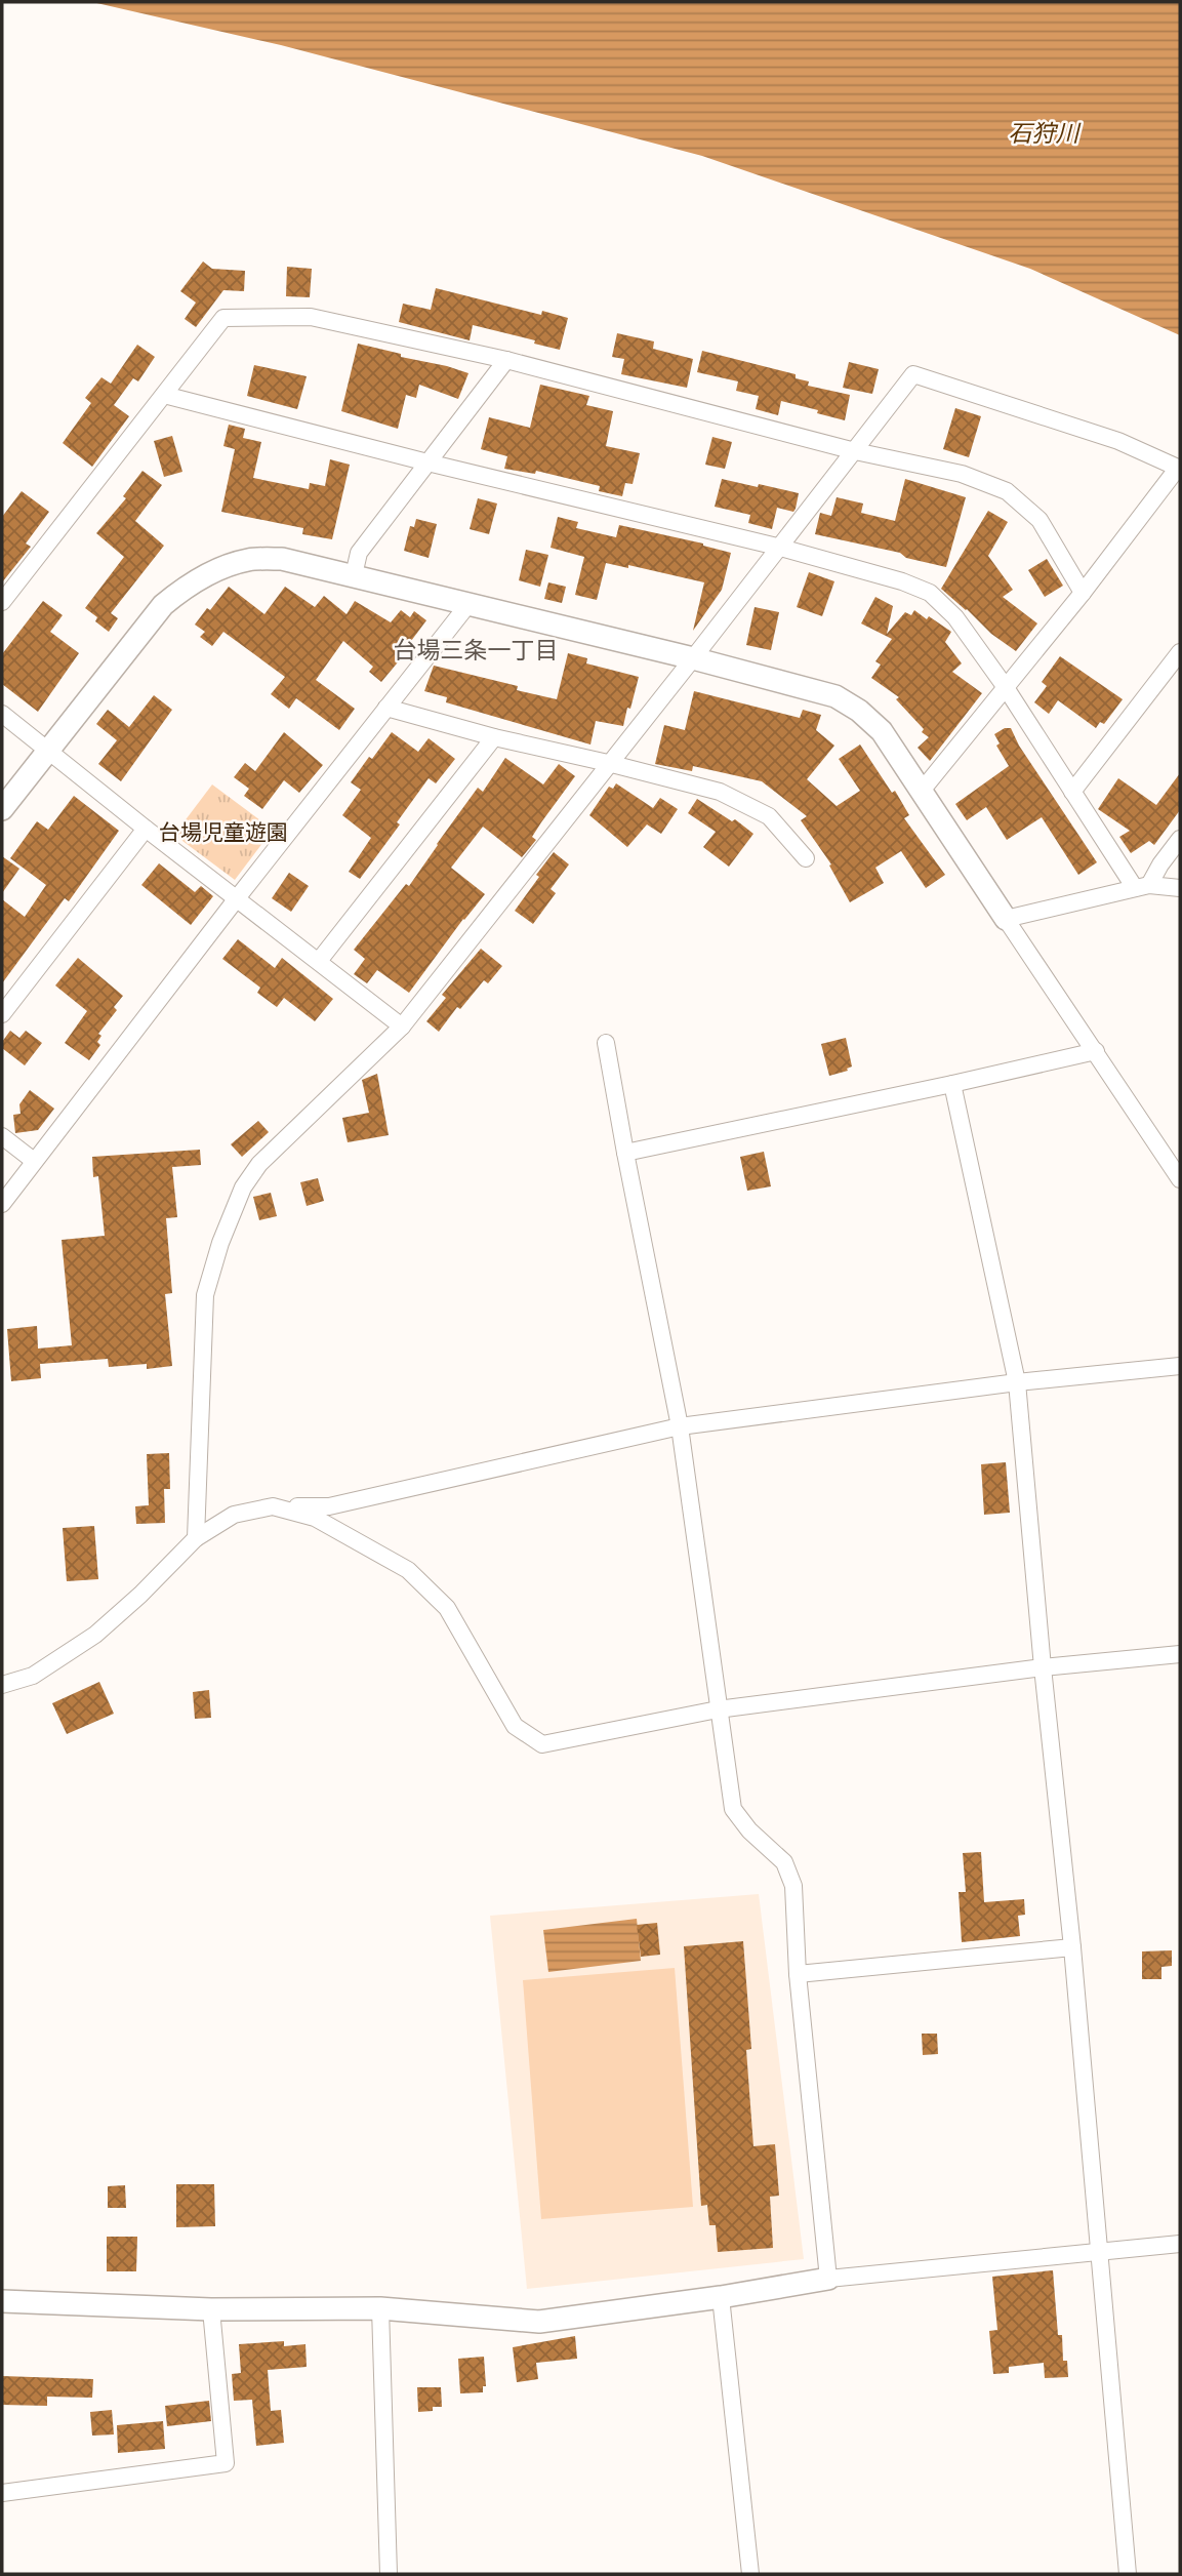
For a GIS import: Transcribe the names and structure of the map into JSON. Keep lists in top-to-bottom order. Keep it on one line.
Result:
{"districts":["台場三条一丁目"],"water":["石狩川"],"parks":["台場児童遊園"]}
